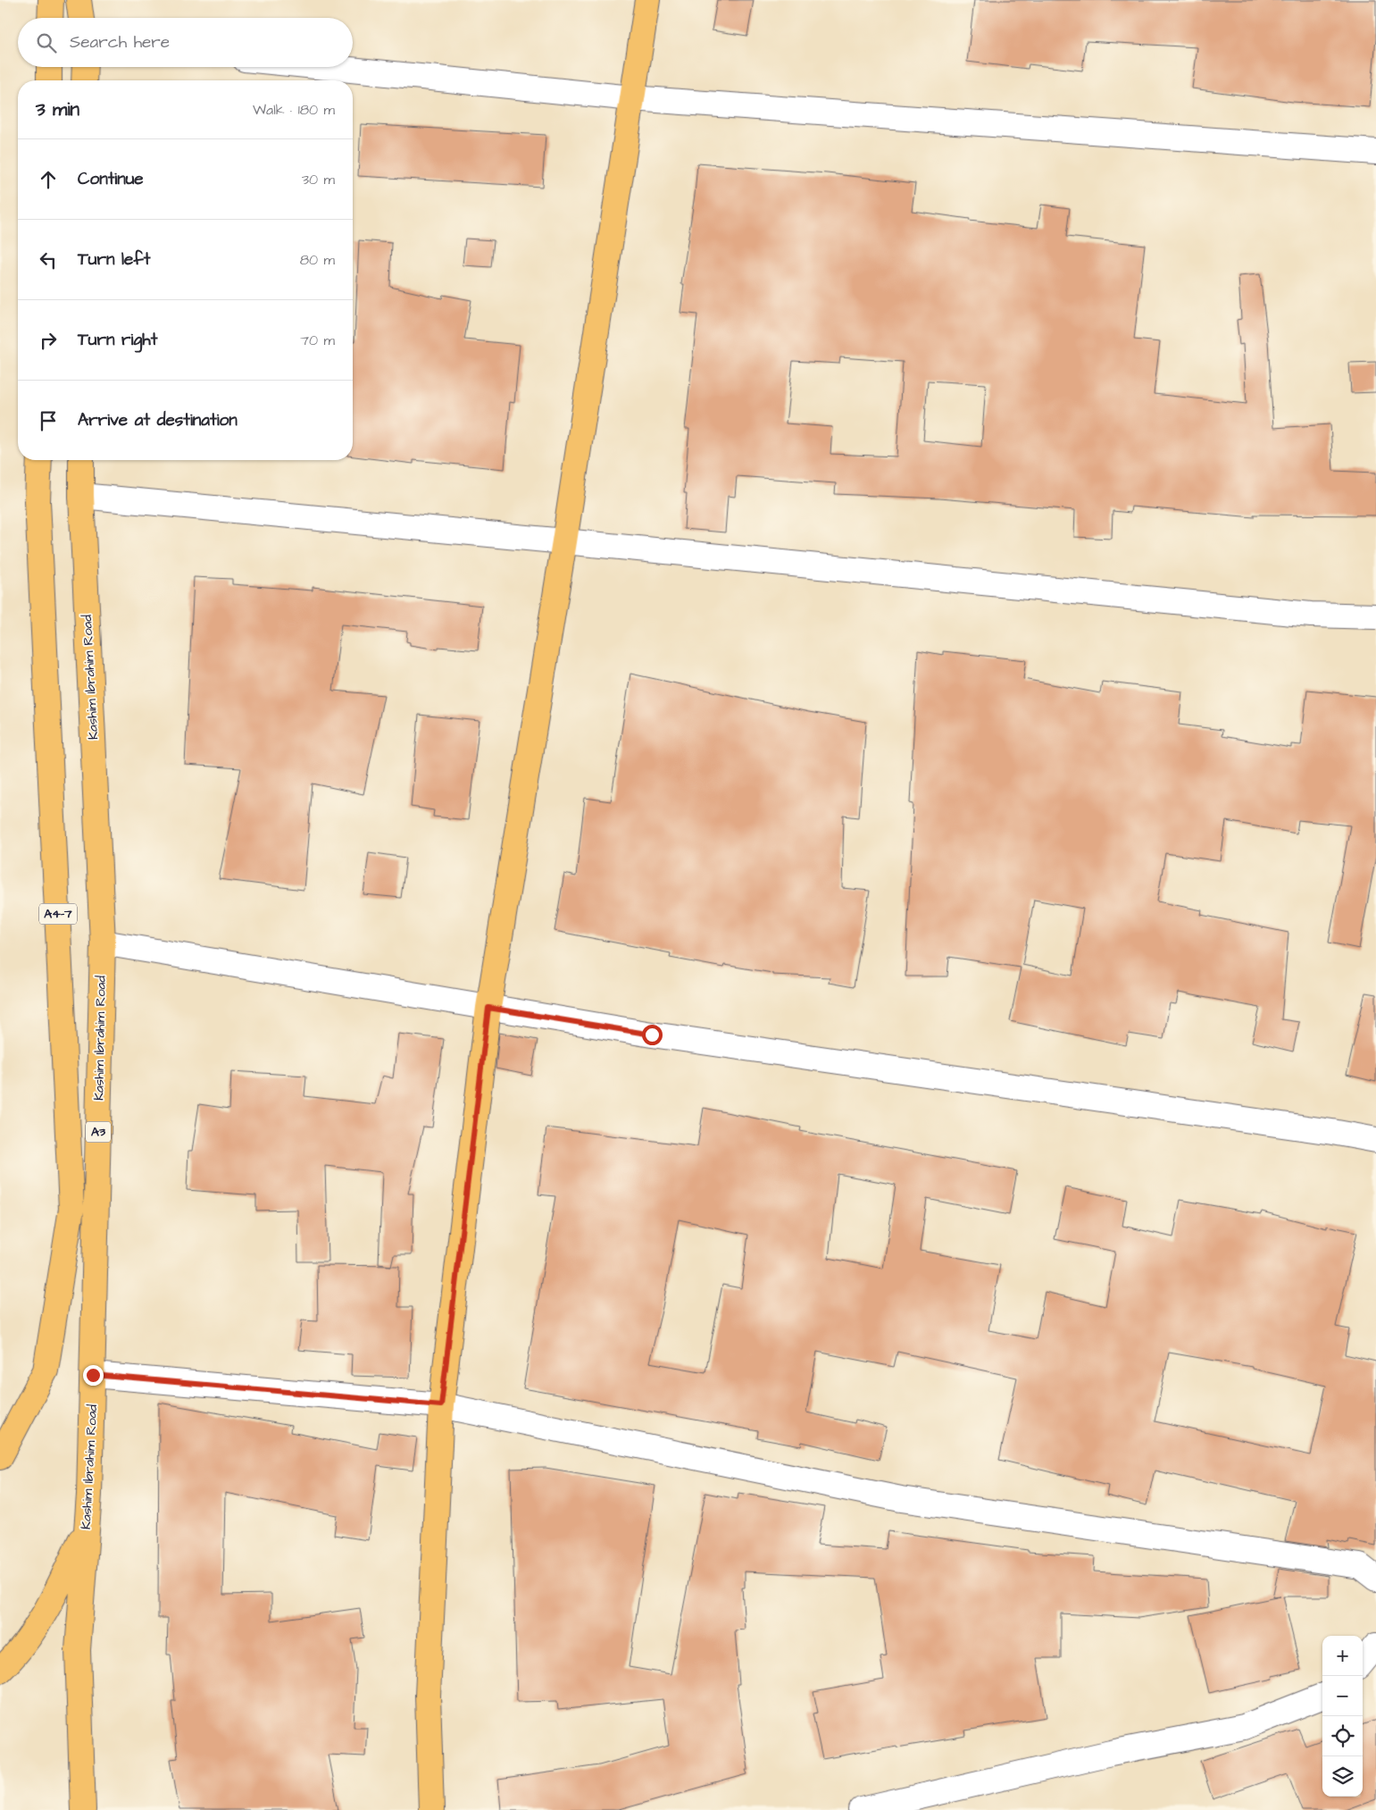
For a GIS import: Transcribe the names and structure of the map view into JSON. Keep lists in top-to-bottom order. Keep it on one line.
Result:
{"streets":{"main road":["Kashim Ibrahim Road","A4-7","A3"]},"page":{"search":"Search here","heading":["3 min","Walk · 180 m"],"list":[["Continue","30 m"],["Turn left","80 m"],["Turn right","70 m"],"Arrive at destination"],"map_buttons":["+","−"]}}
